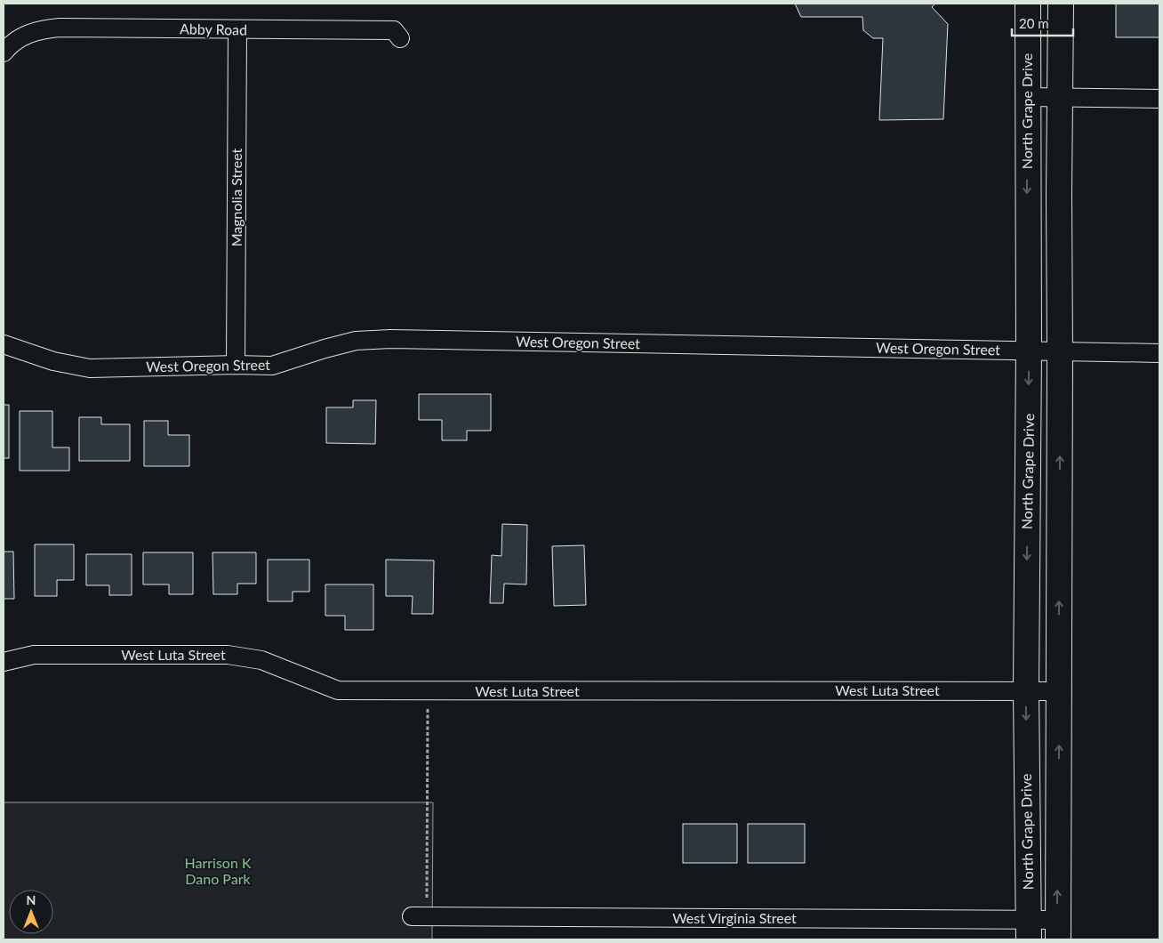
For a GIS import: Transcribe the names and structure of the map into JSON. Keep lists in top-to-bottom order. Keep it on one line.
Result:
{"streets":{"main road":["North Grape Drive"],"street":["Abby Road","Magnolia Street","West Oregon Street","West Luta Street","West Virginia Street"]},"crossings":[["Abby Road","Magnolia Street"],["North Grape Drive","West Oregon Street"],["North Grape Drive","West Luta Street"],["North Grape Drive","West Virginia Street"],["Magnolia Street","West Oregon Street"]],"parks":["Harrison K Dano Park"],"scale_bar":"20 m","north":"top"}
